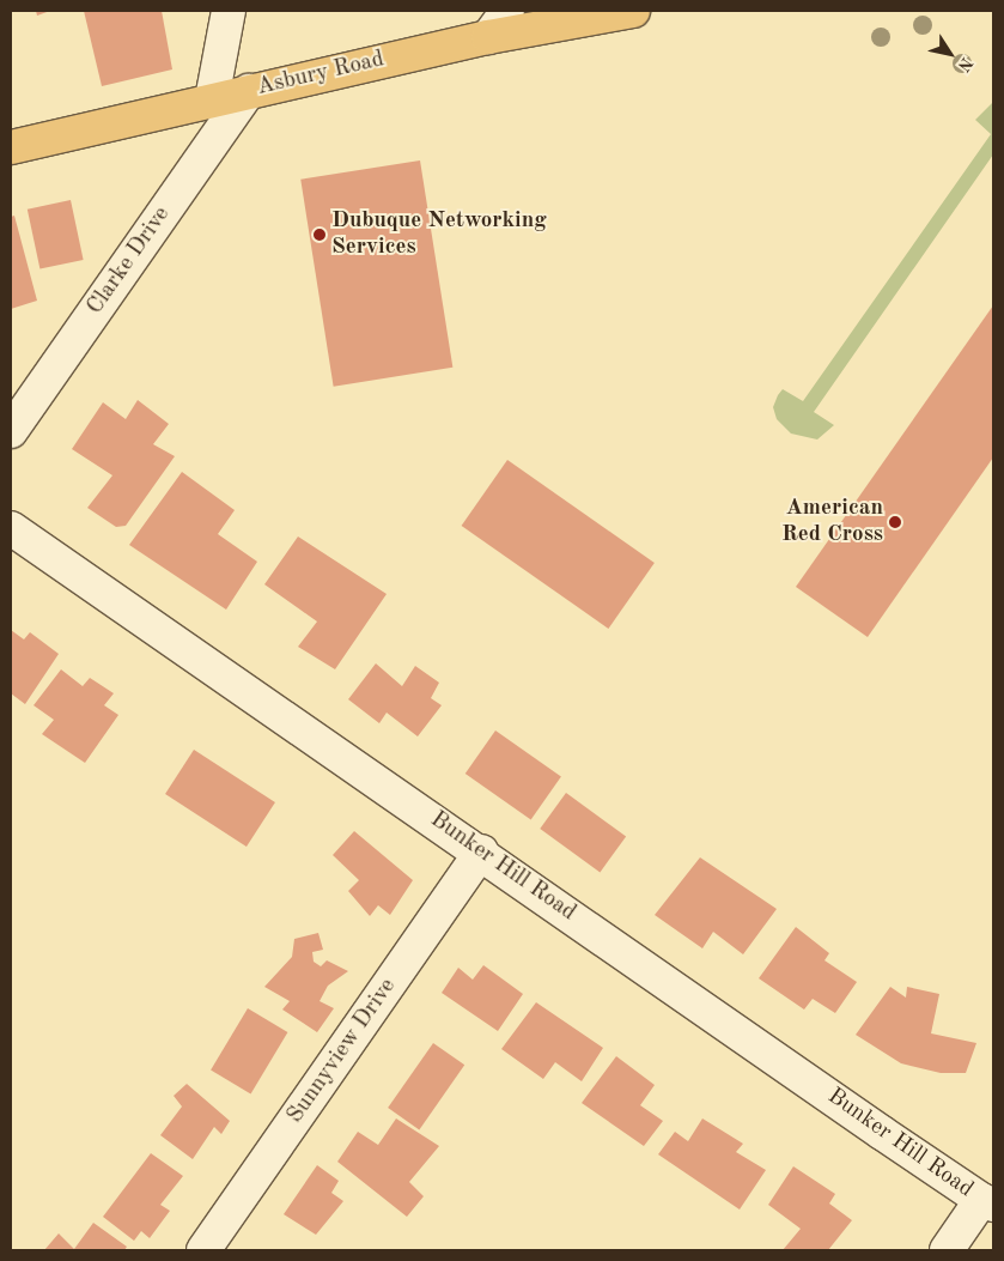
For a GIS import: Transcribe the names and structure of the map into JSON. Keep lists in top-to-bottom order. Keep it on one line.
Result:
{"streets":{"main road":["Asbury Road"],"street":["Clarke Drive","Bunker Hill Road","Sunnyview Drive"]},"crossings":[["Asbury Road","Clarke Drive"],["Bunker Hill Road","Sunnyview Drive"]],"places":["Dubuque Networking Services","American Red Cross"],"north":"bottom right"}
